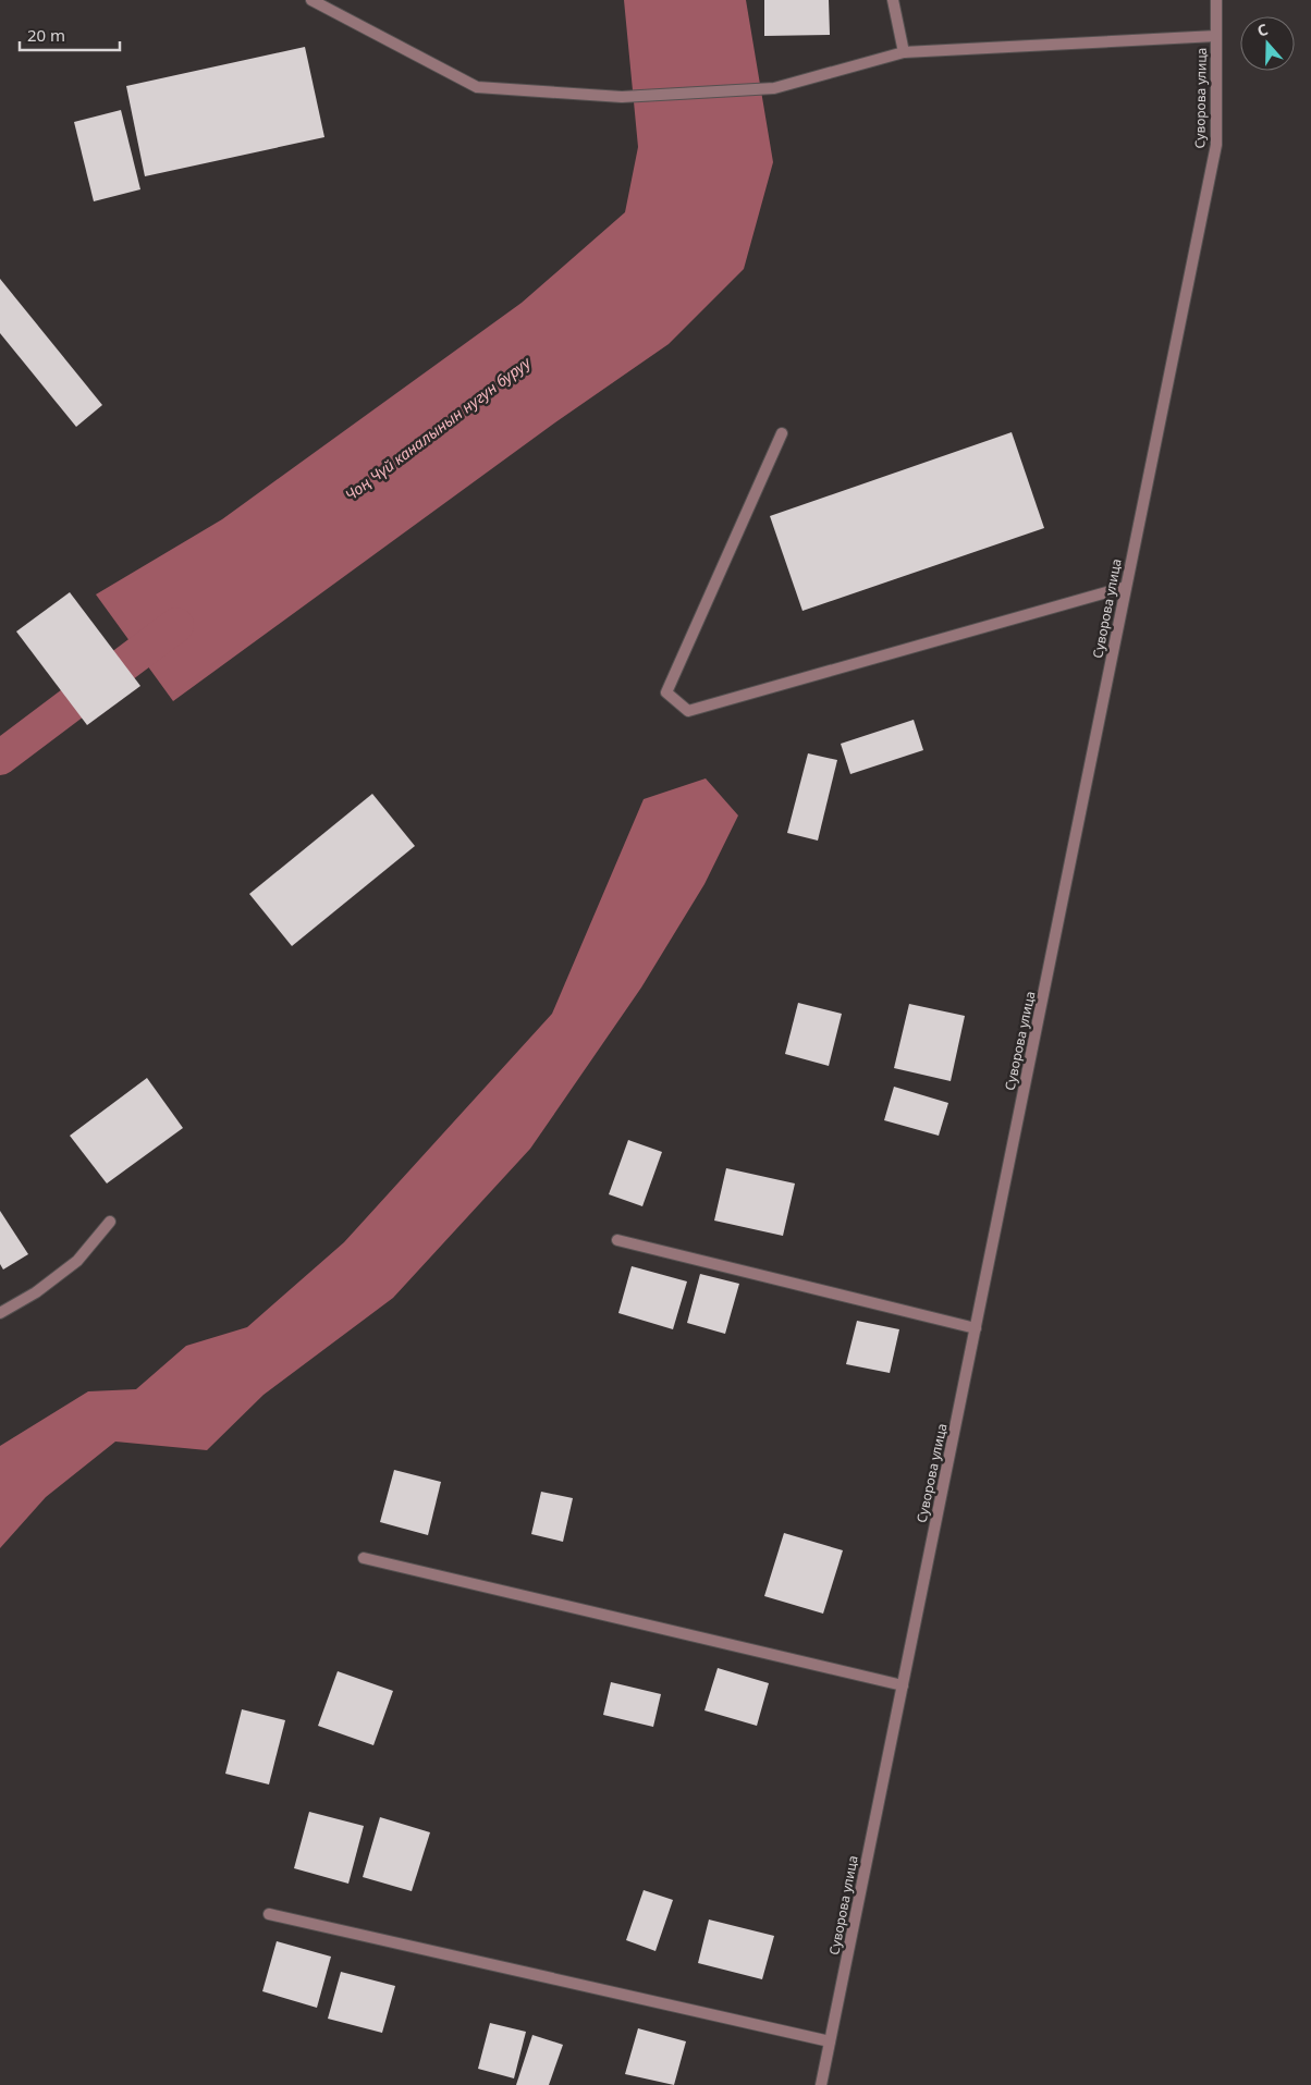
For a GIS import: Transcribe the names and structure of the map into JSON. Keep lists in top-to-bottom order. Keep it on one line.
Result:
{"streets":{"street":["Суворова улица"]},"water":["Чоң Чүй каналынын нугун буруу"],"scale_bar":"20 m","north":"top"}
